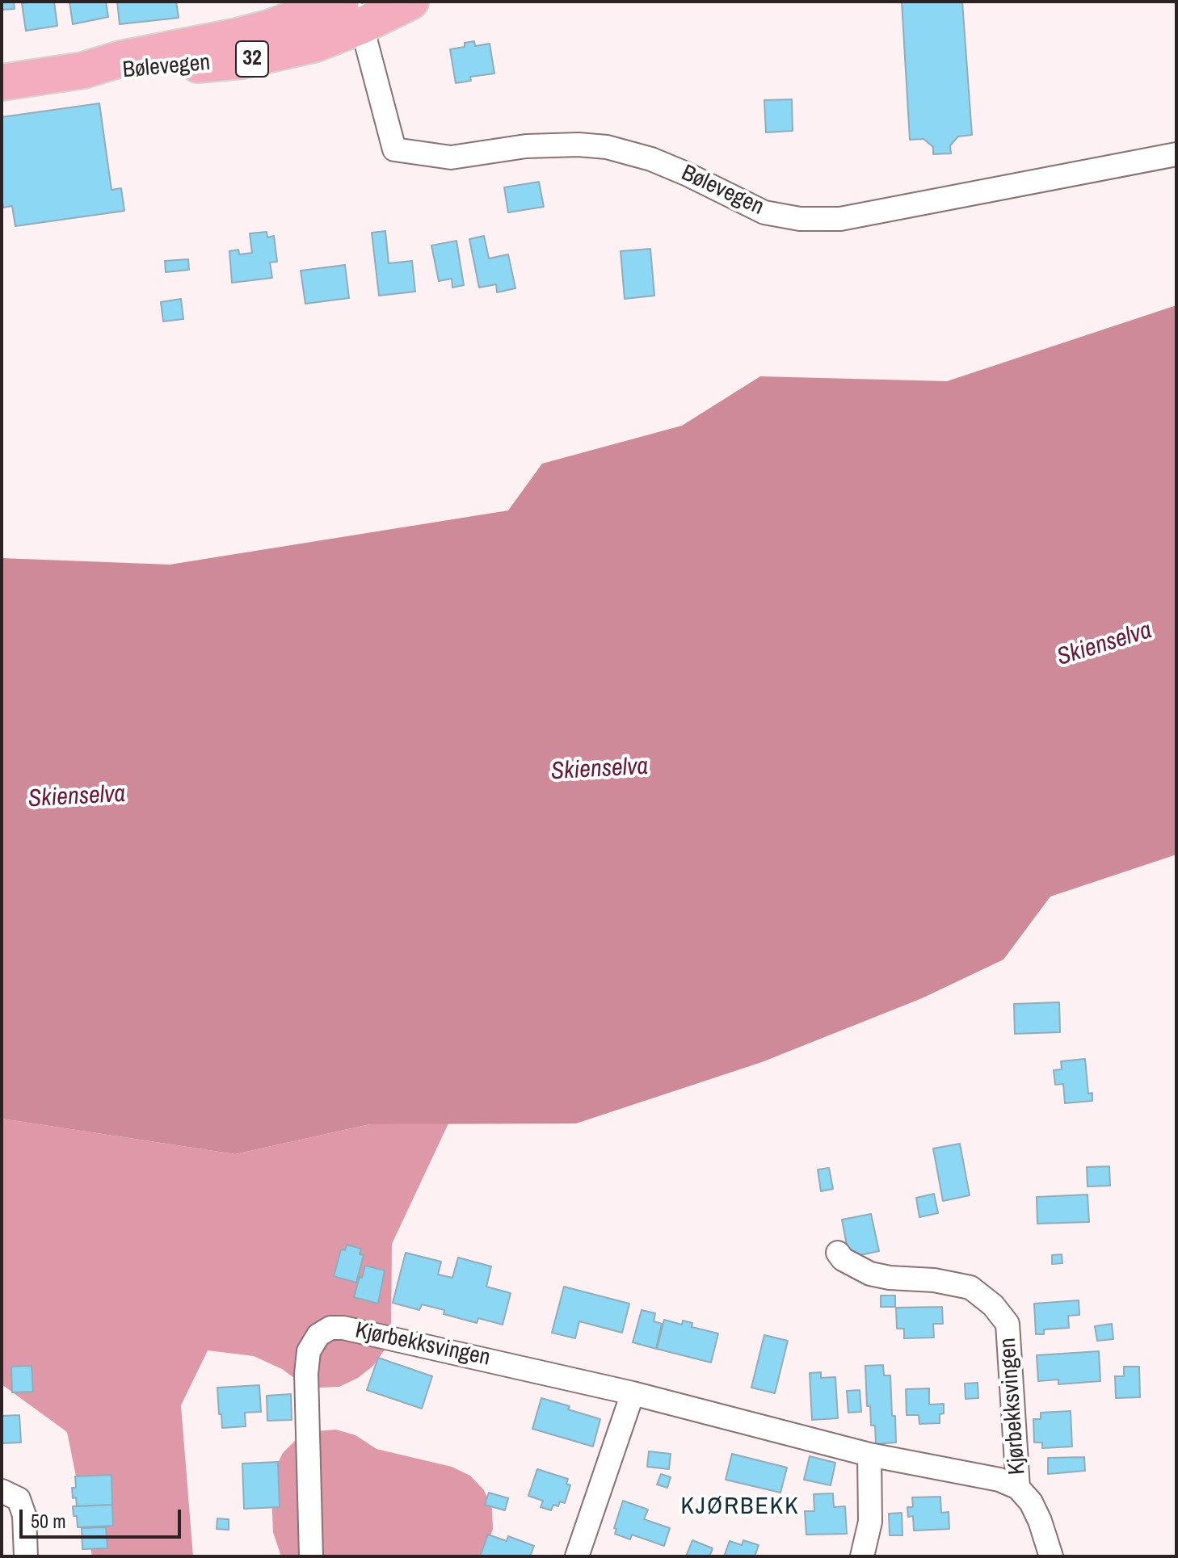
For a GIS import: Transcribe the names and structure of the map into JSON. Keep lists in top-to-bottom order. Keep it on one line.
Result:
{"streets":{"main road":["32","Bølevegen"],"street":["Kjørbekksvingen"]},"districts":["KJØRBEKK"],"water":["Skienselva"],"scale_bar":"50 m"}
